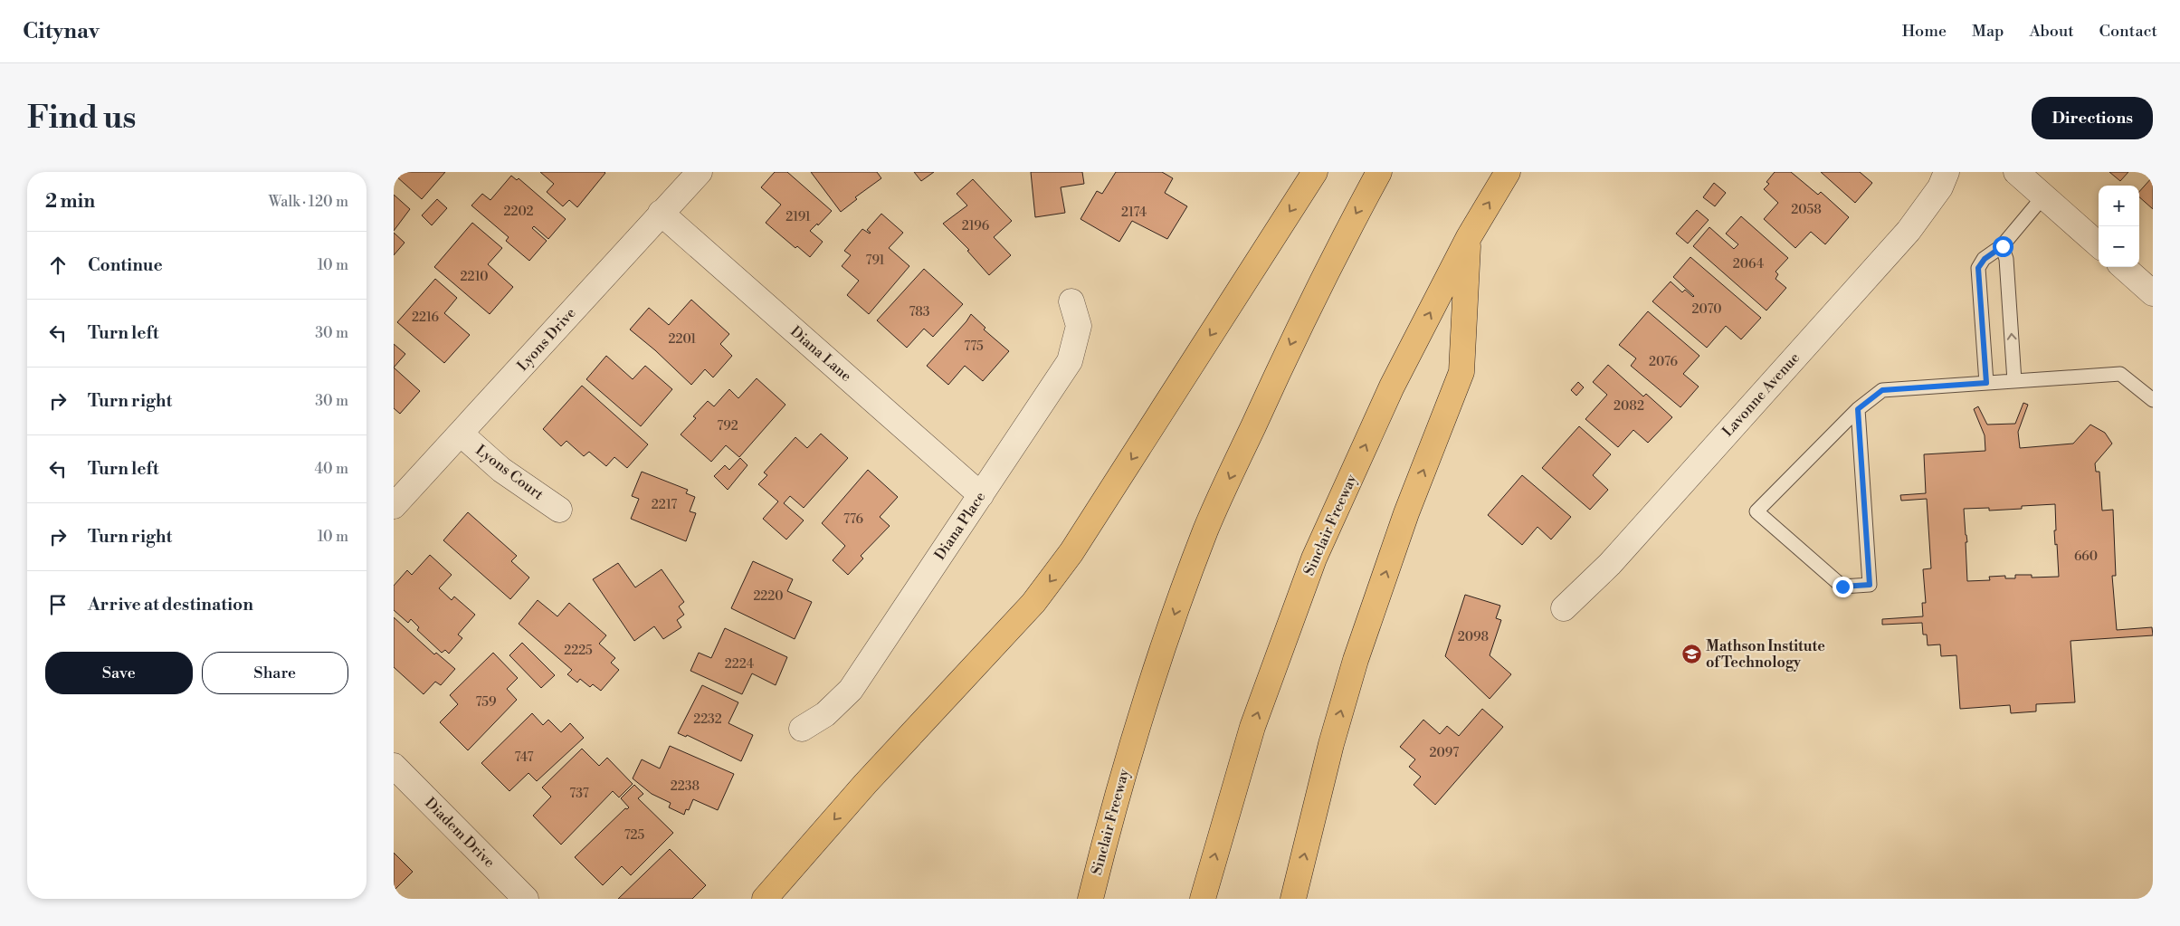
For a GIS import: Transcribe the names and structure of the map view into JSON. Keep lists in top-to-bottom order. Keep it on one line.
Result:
{"streets":{"highway":["Sinclair Freeway"],"street":["Lyons Drive","Diana Lane","Lavonne Avenue","Lyons Court","Diana Place","Diadem Drive"]},"crossings":[["Lyons Drive","Diana Lane"],["Lyons Drive","Lyons Court"],["Diana Lane","Diana Place"]],"places":{"school or university":["Mathson Institute of Technology"]},"house_numbers":["2058","2202","2174","2191","2196","791","2064","2210","2070","783","2216","2201","775","2076","2082","792","2217","776","660","2220","2098","2225","2224","759","2232","2097","747","2238","737","725"],"page":{"header":"Citynav","nav":["Home","Map","About","Contact"],"buttons":["Directions",["Save","Share"]],"title":"Find us","heading":["2 min","Walk · 120 m"],"map_buttons":["+","−"],"list":[["Continue","10 m"],["Turn left","30 m"],["Turn right","30 m"],["Turn left","40 m"],["Turn right","10 m"],"Arrive at destination"]}}
